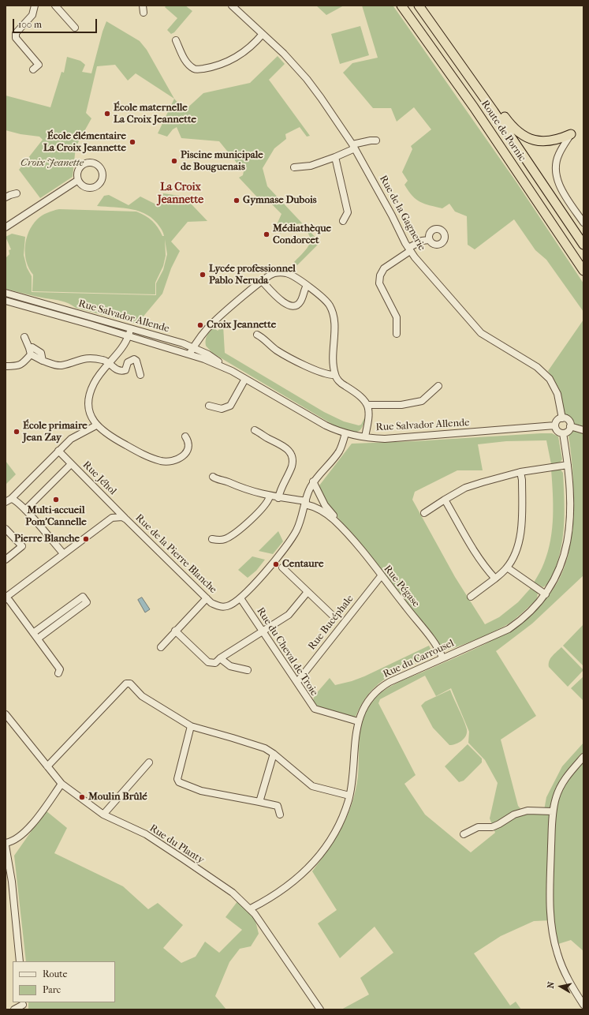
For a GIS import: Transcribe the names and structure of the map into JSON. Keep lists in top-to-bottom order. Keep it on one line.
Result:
{"streets":{"highway":["Route de Pornic"],"street":["Rue de la Gagnerie","Rue Salvador Allende","Rue Jéhol","Rue de la Pierre Blanche","Rue Pégase","Rue Bucéphale","Rue du Cheval de Troie","Rue du Carrousel","Rue du Planty"]},"crossings":[["Rue de la Gagnerie","Rue Salvador Allende"],["Rue de la Gagnerie","Rue du Carrousel"],["Rue Salvador Allende","Rue de la Pierre Blanche"],["Rue Salvador Allende","Rue du Carrousel"],["Rue Jéhol","Rue de la Pierre Blanche"],["Rue de la Pierre Blanche","Rue Pégase"],["Rue de la Pierre Blanche","Rue du Cheval de Troie"],["Rue Pégase","Rue Bucéphale"],["Rue Pégase","Rue du Carrousel"],["Rue Bucéphale","Rue du Cheval de Troie"],["Rue du Cheval de Troie","Rue du Carrousel"],["Rue du Carrousel","Rue du Planty"]],"districts":["La Croix Jeannette"],"parks":["Croix Jeanette"],"places":["École maternelle La Croix Jeannette","École élémentaire La Croix Jeannette","Piscine municipale de Bouguenais","Gymnase Dubois","Médiathèque Condorcet","Lycée professionnel Pablo Neruda","Croix Jeannette","École primaire Jean Zay","Multi-accueil Pom'Cannelle","Pierre Blanche","Centaure","Moulin Brûlé"],"legend":["Route","Parc"],"scale_bar":"100 m","north":"left"}
